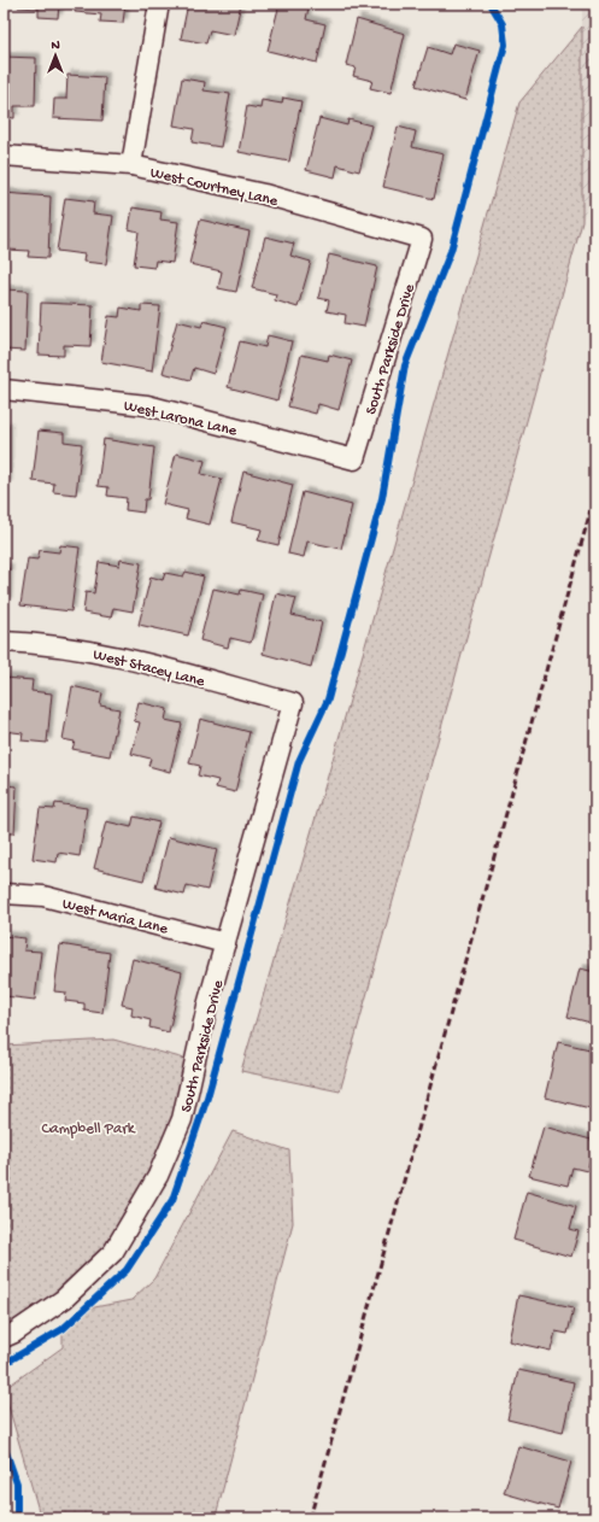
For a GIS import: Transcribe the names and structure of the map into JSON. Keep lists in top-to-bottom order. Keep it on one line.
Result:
{"streets":{"street":["West Courtney Lane","South Parkside Drive","West Larona Lane","West Stacey Lane","West Maria Lane"]},"crossings":[["West Courtney Lane","South Parkside Drive"],["South Parkside Drive","West Larona Lane"],["South Parkside Drive","West Stacey Lane"],["South Parkside Drive","West Maria Lane"]],"parks":["Campbell Park"],"north":"top"}
